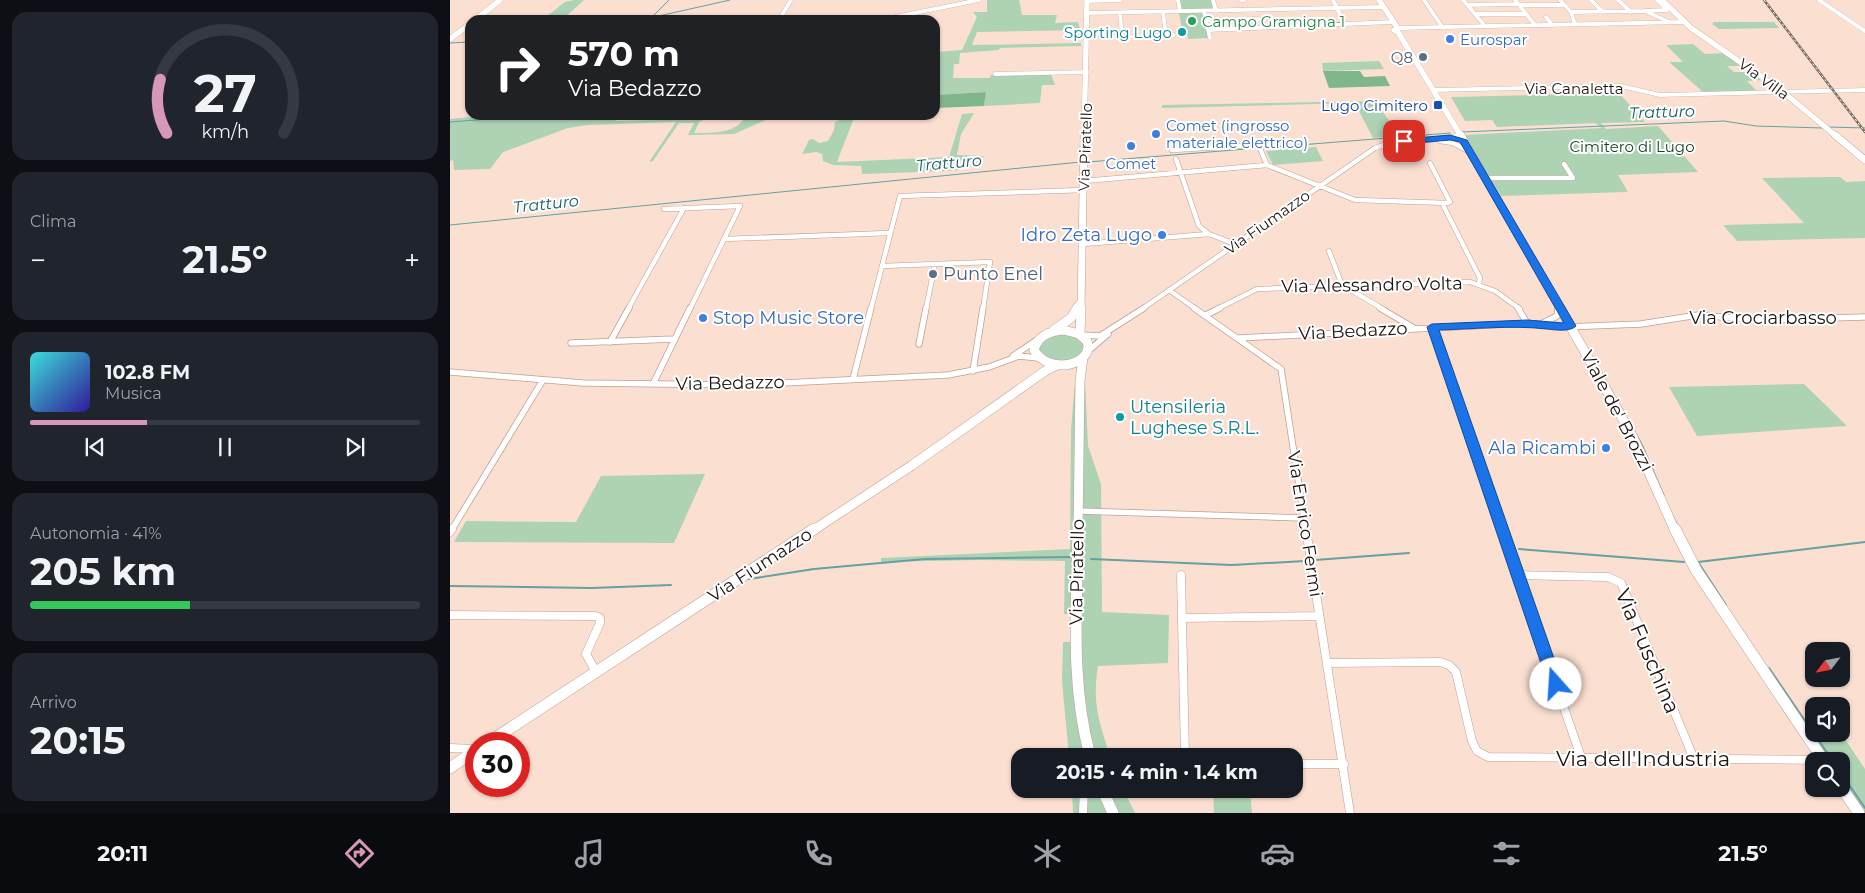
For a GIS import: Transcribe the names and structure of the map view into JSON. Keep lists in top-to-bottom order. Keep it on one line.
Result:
{"streets":{"main road":["Via Piratello","Viale de' Brozzi"],"street":["Via Villa","Via Canaletta","Via Fiumazzo","Via Alessandro Volta","Via Crociarbasso","Via Bedazzo","Via Enrico Fermi","Via Fuschina","Via dell'Industria"]},"crossings":[["Via Villa","Via Canaletta"],["Via Canaletta","Viale de' Brozzi"],["Via Piratello","Via Fiumazzo"],["Via Piratello","Via Bedazzo"],["Via Fiumazzo","Via Bedazzo"],["Via Fiumazzo","Viale de' Brozzi"],["Via Fiumazzo","Via Enrico Fermi"],["Via Alessandro Volta","Via Bedazzo"],["Via Alessandro Volta","Via Enrico Fermi"],["Via Crociarbasso","Via Bedazzo"],["Via Crociarbasso","Viale de' Brozzi"],["Via Bedazzo","Viale de' Brozzi"],["Via Bedazzo","Via Enrico Fermi"],["Via Enrico Fermi","Via dell'Industria"],["Via Fuschina","Via dell'Industria"]],"water":["Tratturo"],"parks":["Cimitero di Lugo"],"places":{"other":["Campo Gramigna 1","Sporting Lugo","Eurospar","Q8","Comet (ingrosso materiale elettrico)","Comet","Idro Zeta Lugo","Punto Enel","Stop Music Store","Utensileria Lughese S.R.L.","Ala Ricambi"],"transit":["Lugo Cimitero"]},"north":"bottom left","page":{"turn":["570 m","Via Bedazzo"],"tile":["Clima",["Autonomia · 41%","205 km"],["Arrivo","20:15"]],"heat":["−","21.5°","+"],"song":["102.8 FM","Musica"],"limit":"30","trip":"20:15 · 4 min · 1.4 km","tabs":["20:11","21.5°"],"gauge":["27","km/h"]}}
